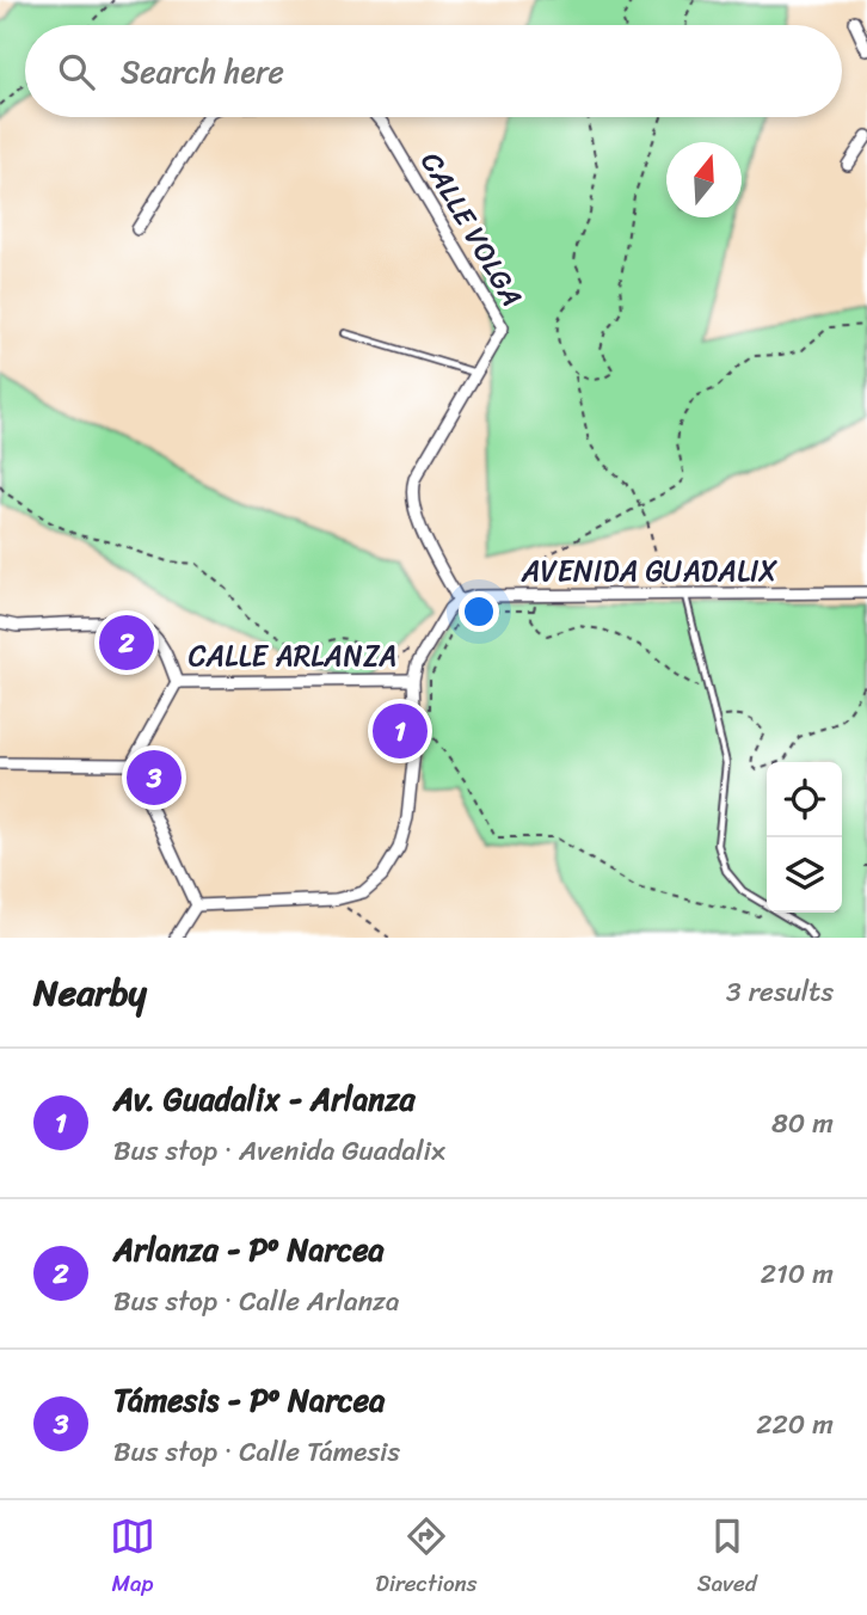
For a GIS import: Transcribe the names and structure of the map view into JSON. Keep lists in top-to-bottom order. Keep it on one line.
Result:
{"streets":{"street":["CALLE VOLGA","AVENIDA GUADALIX","CALLE ARLANZA"]},"crossings":[["CALLE VOLGA","AVENIDA GUADALIX"]],"north":"top","page":{"search":"Search here","pins":["2","1","3"],"heading":["Nearby","3 results"],"list":[{"mark":"1","name":"Av. Guadalix - Arlanza","note":"Bus stop · Avenida Guadalix","value":"80 m"},{"mark":"2","name":"Arlanza - Pº Narcea","note":"Bus stop · Calle Arlanza","value":"210 m"},{"mark":"3","name":"Támesis - Pº Narcea","note":"Bus stop · Calle Támesis","value":"220 m"}],"nav":["Map","Directions","Saved"]}}
